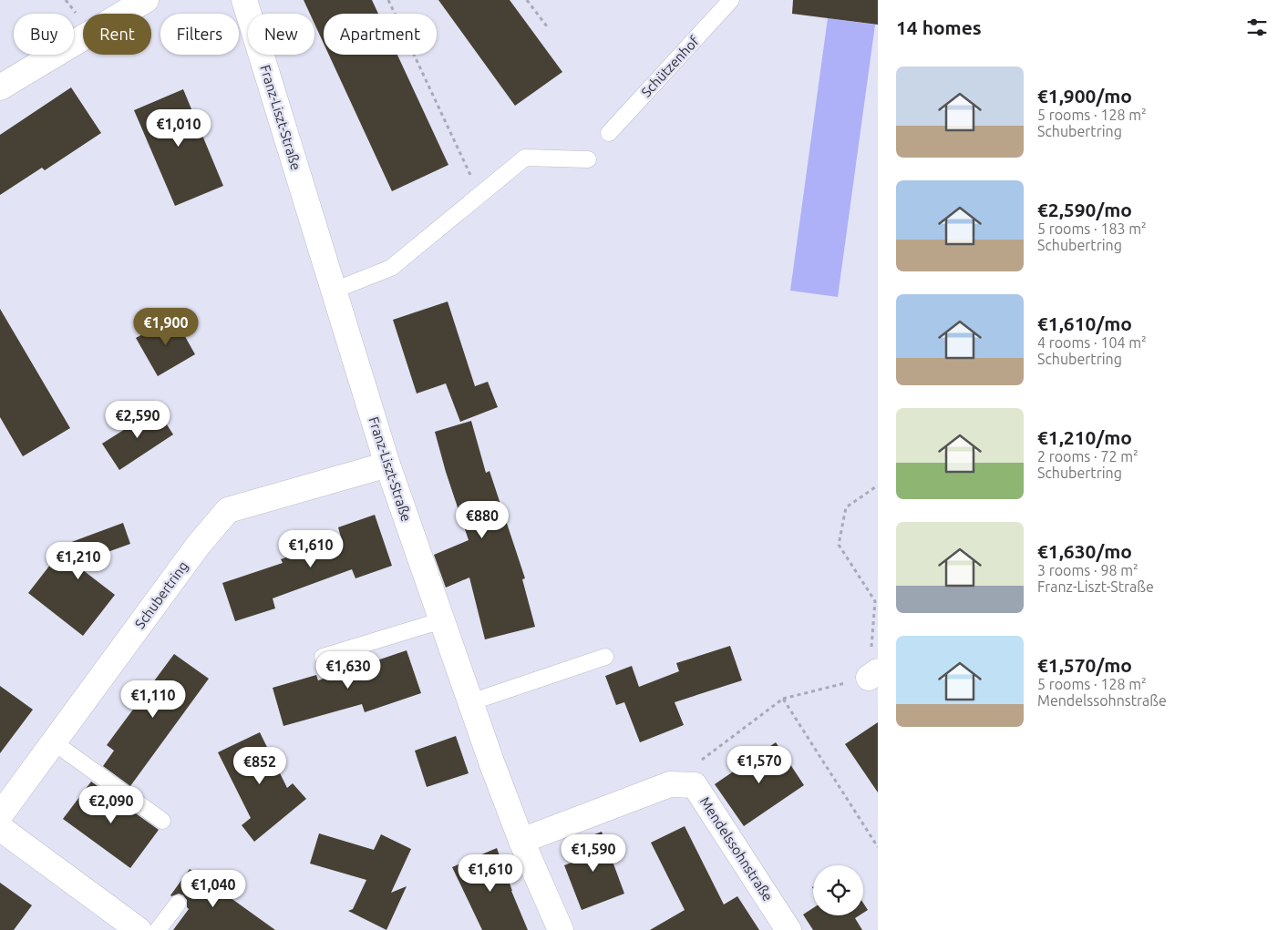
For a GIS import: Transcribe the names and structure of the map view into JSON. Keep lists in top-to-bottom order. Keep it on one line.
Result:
{"streets":{"street":["Franz-Liszt-Straße","Schubertring","Mendelssohnstraße"],"lane":["Schützenhof"]},"crossings":[["Franz-Liszt-Straße","Schubertring"],["Franz-Liszt-Straße","Mendelssohnstraße"]],"page":{"heading":"14 homes","chip":["Buy","Rent","Filters","New","Apartment"],"list":[{"name":"€1,900/mo","note":"5 rooms · 128 m² · Schubertring"},{"name":"€2,590/mo","note":"5 rooms · 183 m² · Schubertring"},{"name":"€1,610/mo","note":"4 rooms · 104 m² · Schubertring"},{"name":"€1,210/mo","note":"2 rooms · 72 m² · Schubertring"},{"name":"€1,630/mo","note":"3 rooms · 98 m² · Franz-Liszt-Straße"},{"name":"€1,570/mo","note":"5 rooms · 128 m² · Mendelssohnstraße"}],"price":["€1,010","€1,900","€2,590","€880","€1,610","€1,210","€1,630","€1,110","€1,570","€852","€2,090","€1,590","€1,610","€1,040"]}}
